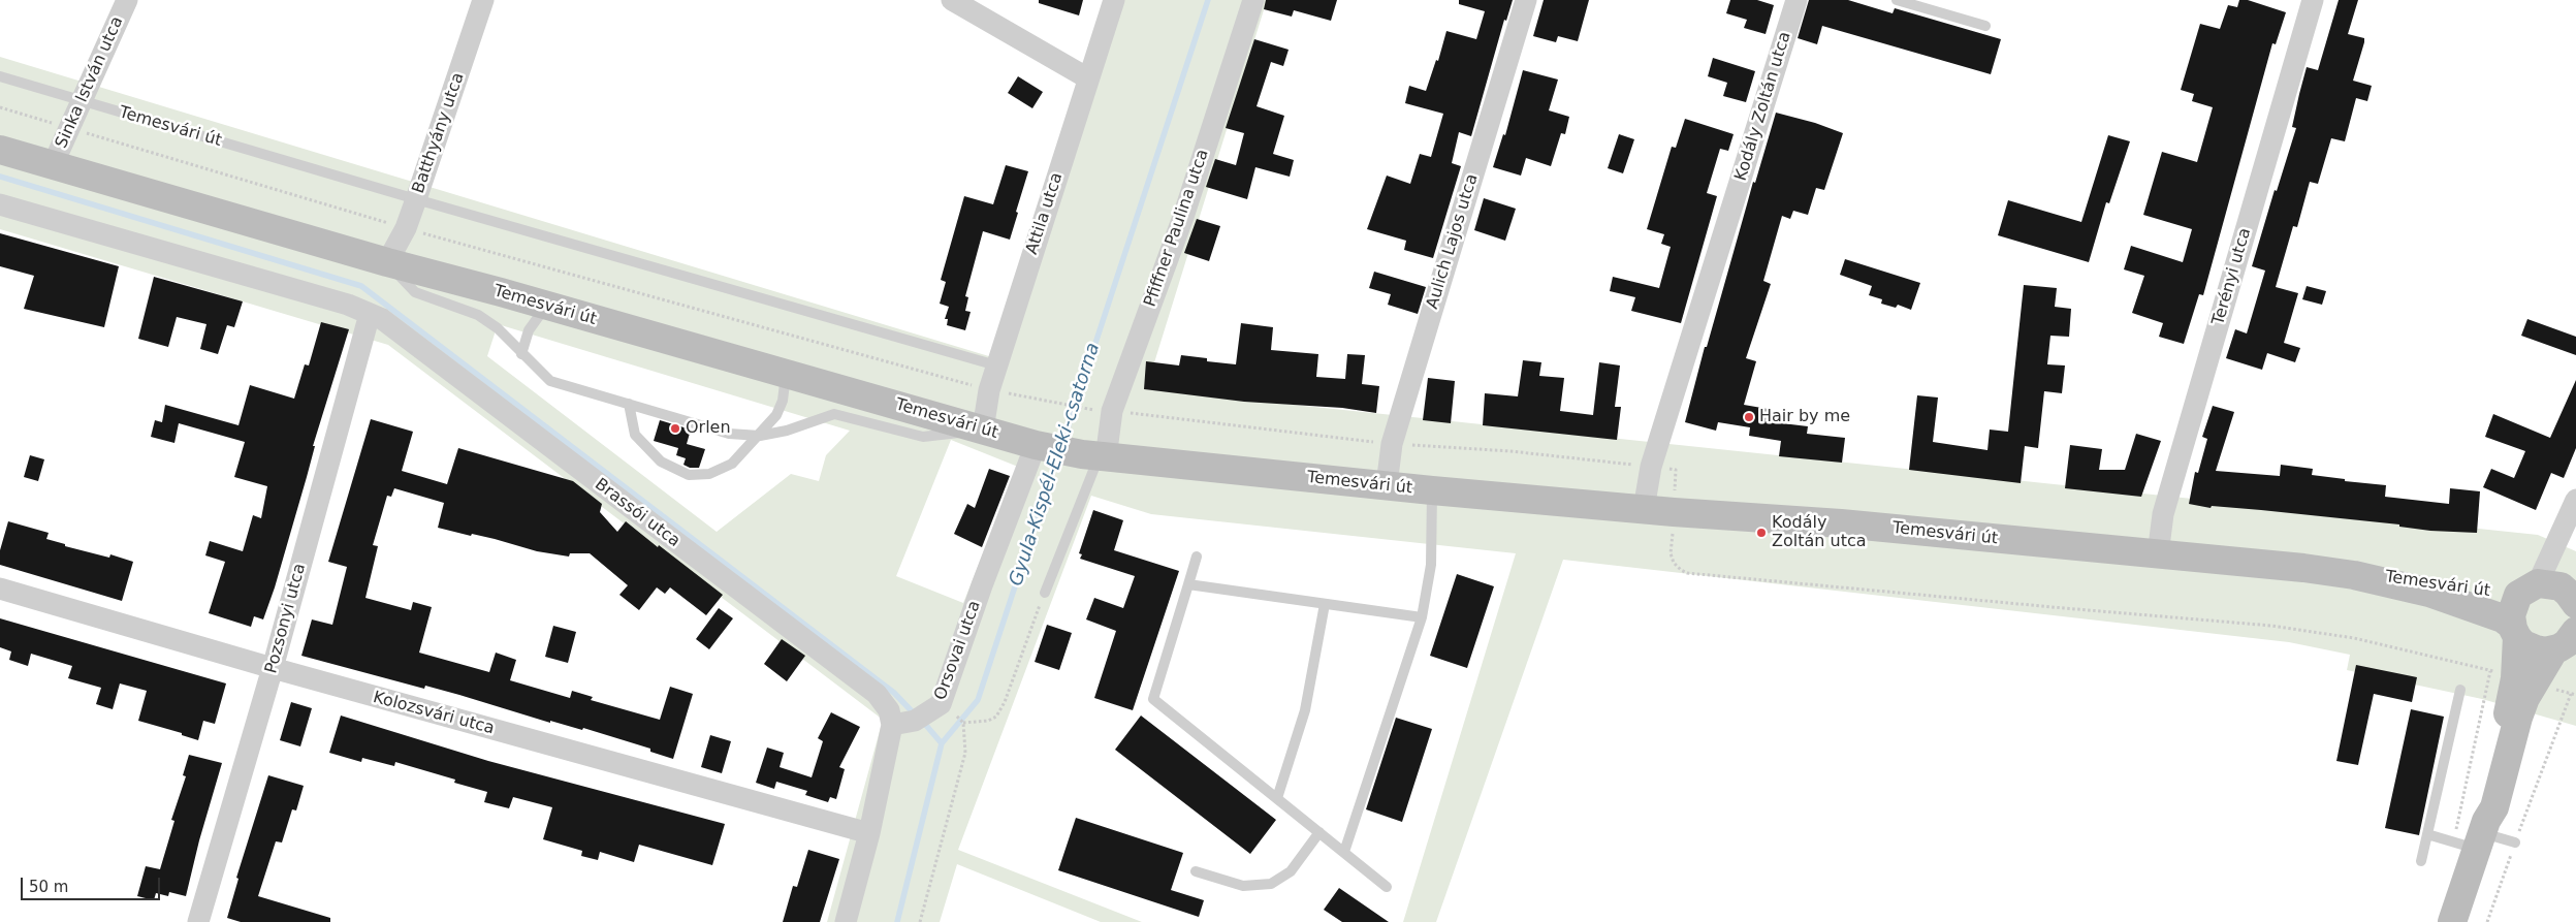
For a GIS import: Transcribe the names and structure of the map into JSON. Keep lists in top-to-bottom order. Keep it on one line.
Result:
{"streets":{"street":["Sinka István utca","Kodály Zoltán utca","Temesvári út","Batthyány utca","Attila utca","Pfiffner Paulina utca","Aulich Lajos utca","Terényi utca","Brassói utca","Pozsonyi utca","Orsovai utca","Kolozsvári utca"]},"crossings":[["Sinka István utca","Temesvári út"],["Kodály Zoltán utca","Temesvári út"],["Temesvári út","Batthyány utca"],["Temesvári út","Attila utca"],["Temesvári út","Pfiffner Paulina utca"],["Temesvári út","Aulich Lajos utca"],["Temesvári út","Terényi utca"],["Temesvári út","Orsovai utca"],["Brassói utca","Pozsonyi utca"],["Brassói utca","Orsovai utca"],["Pozsonyi utca","Kolozsvári utca"]],"water":["Gyula-Kispél-Eleki-csatorna"],"places":["Hair by me","Orlen","Kodály Zoltán utca"],"scale_bar":"50 m"}
